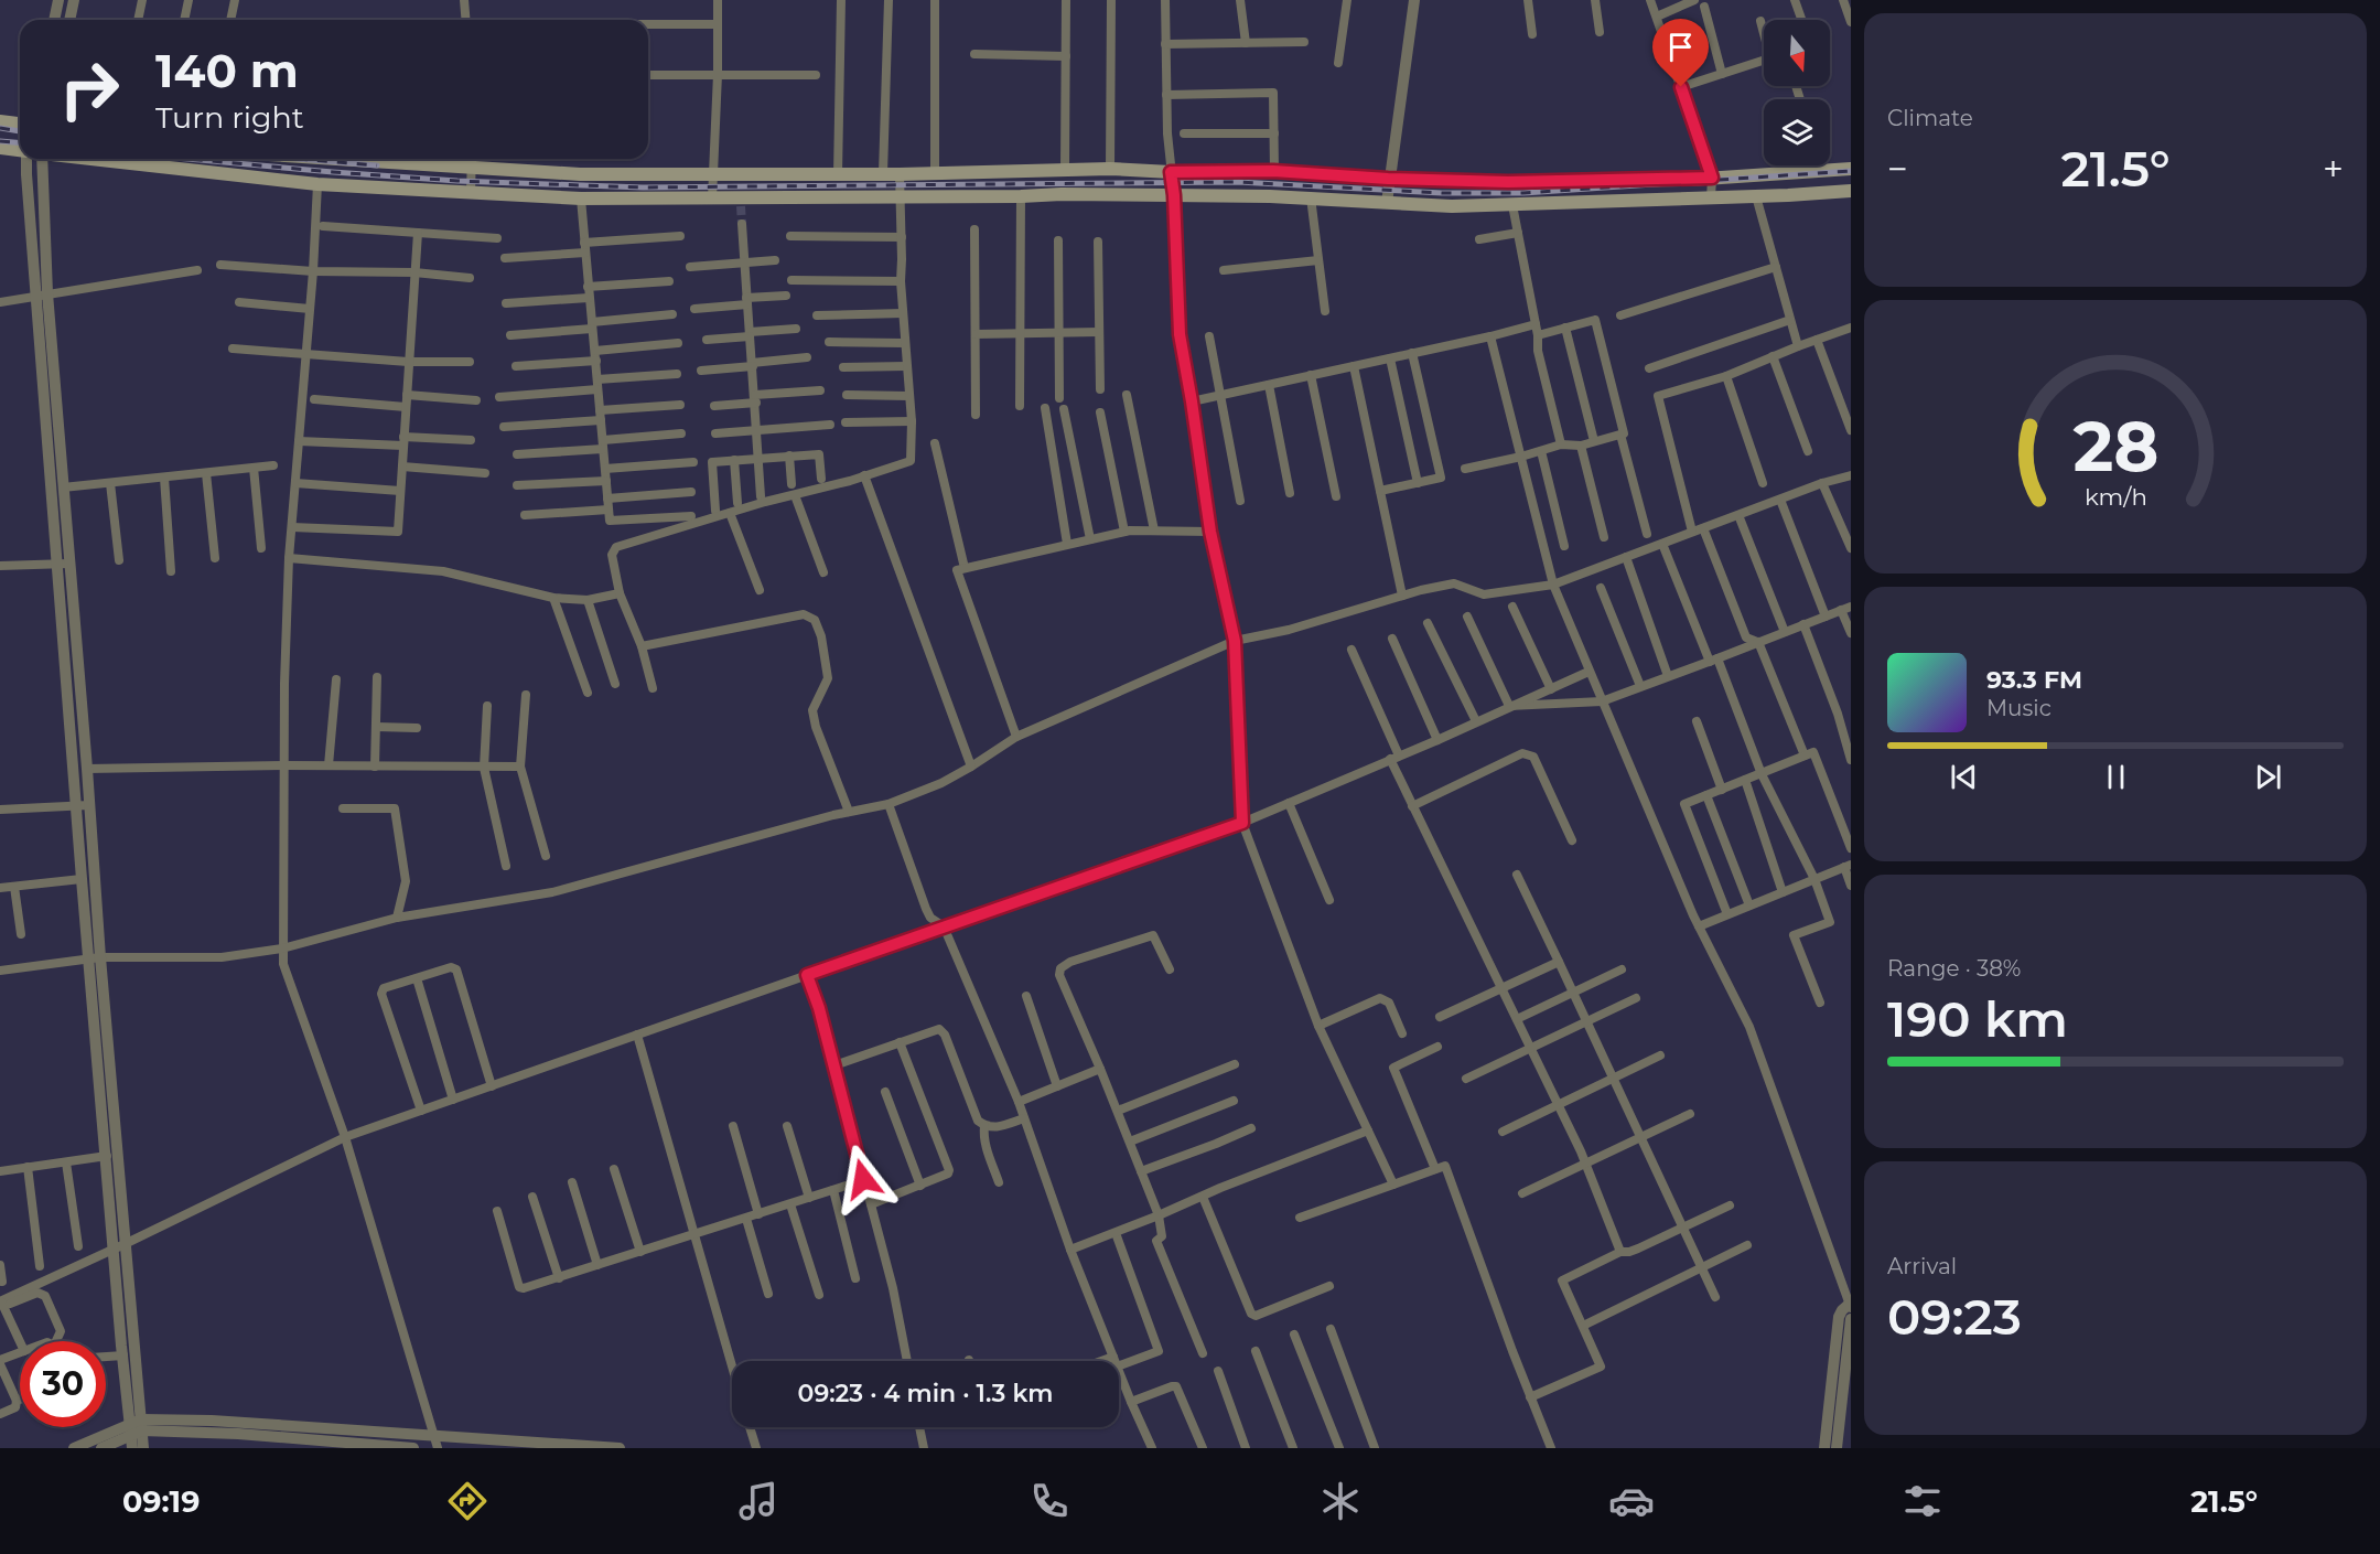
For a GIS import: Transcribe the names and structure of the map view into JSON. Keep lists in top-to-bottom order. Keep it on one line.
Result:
{"north":"bottom","page":{"tile":["Climate",["Range · 38%","190 km"],["Arrival","09:23"]],"turn":["140 m","Turn right"],"heat":["−","21.5°","+"],"song":["93.3 FM","Music"],"limit":"30","trip":"09:23 · 4 min · 1.3 km","tabs":["09:19","21.5°"],"gauge":["28","km/h"]}}
